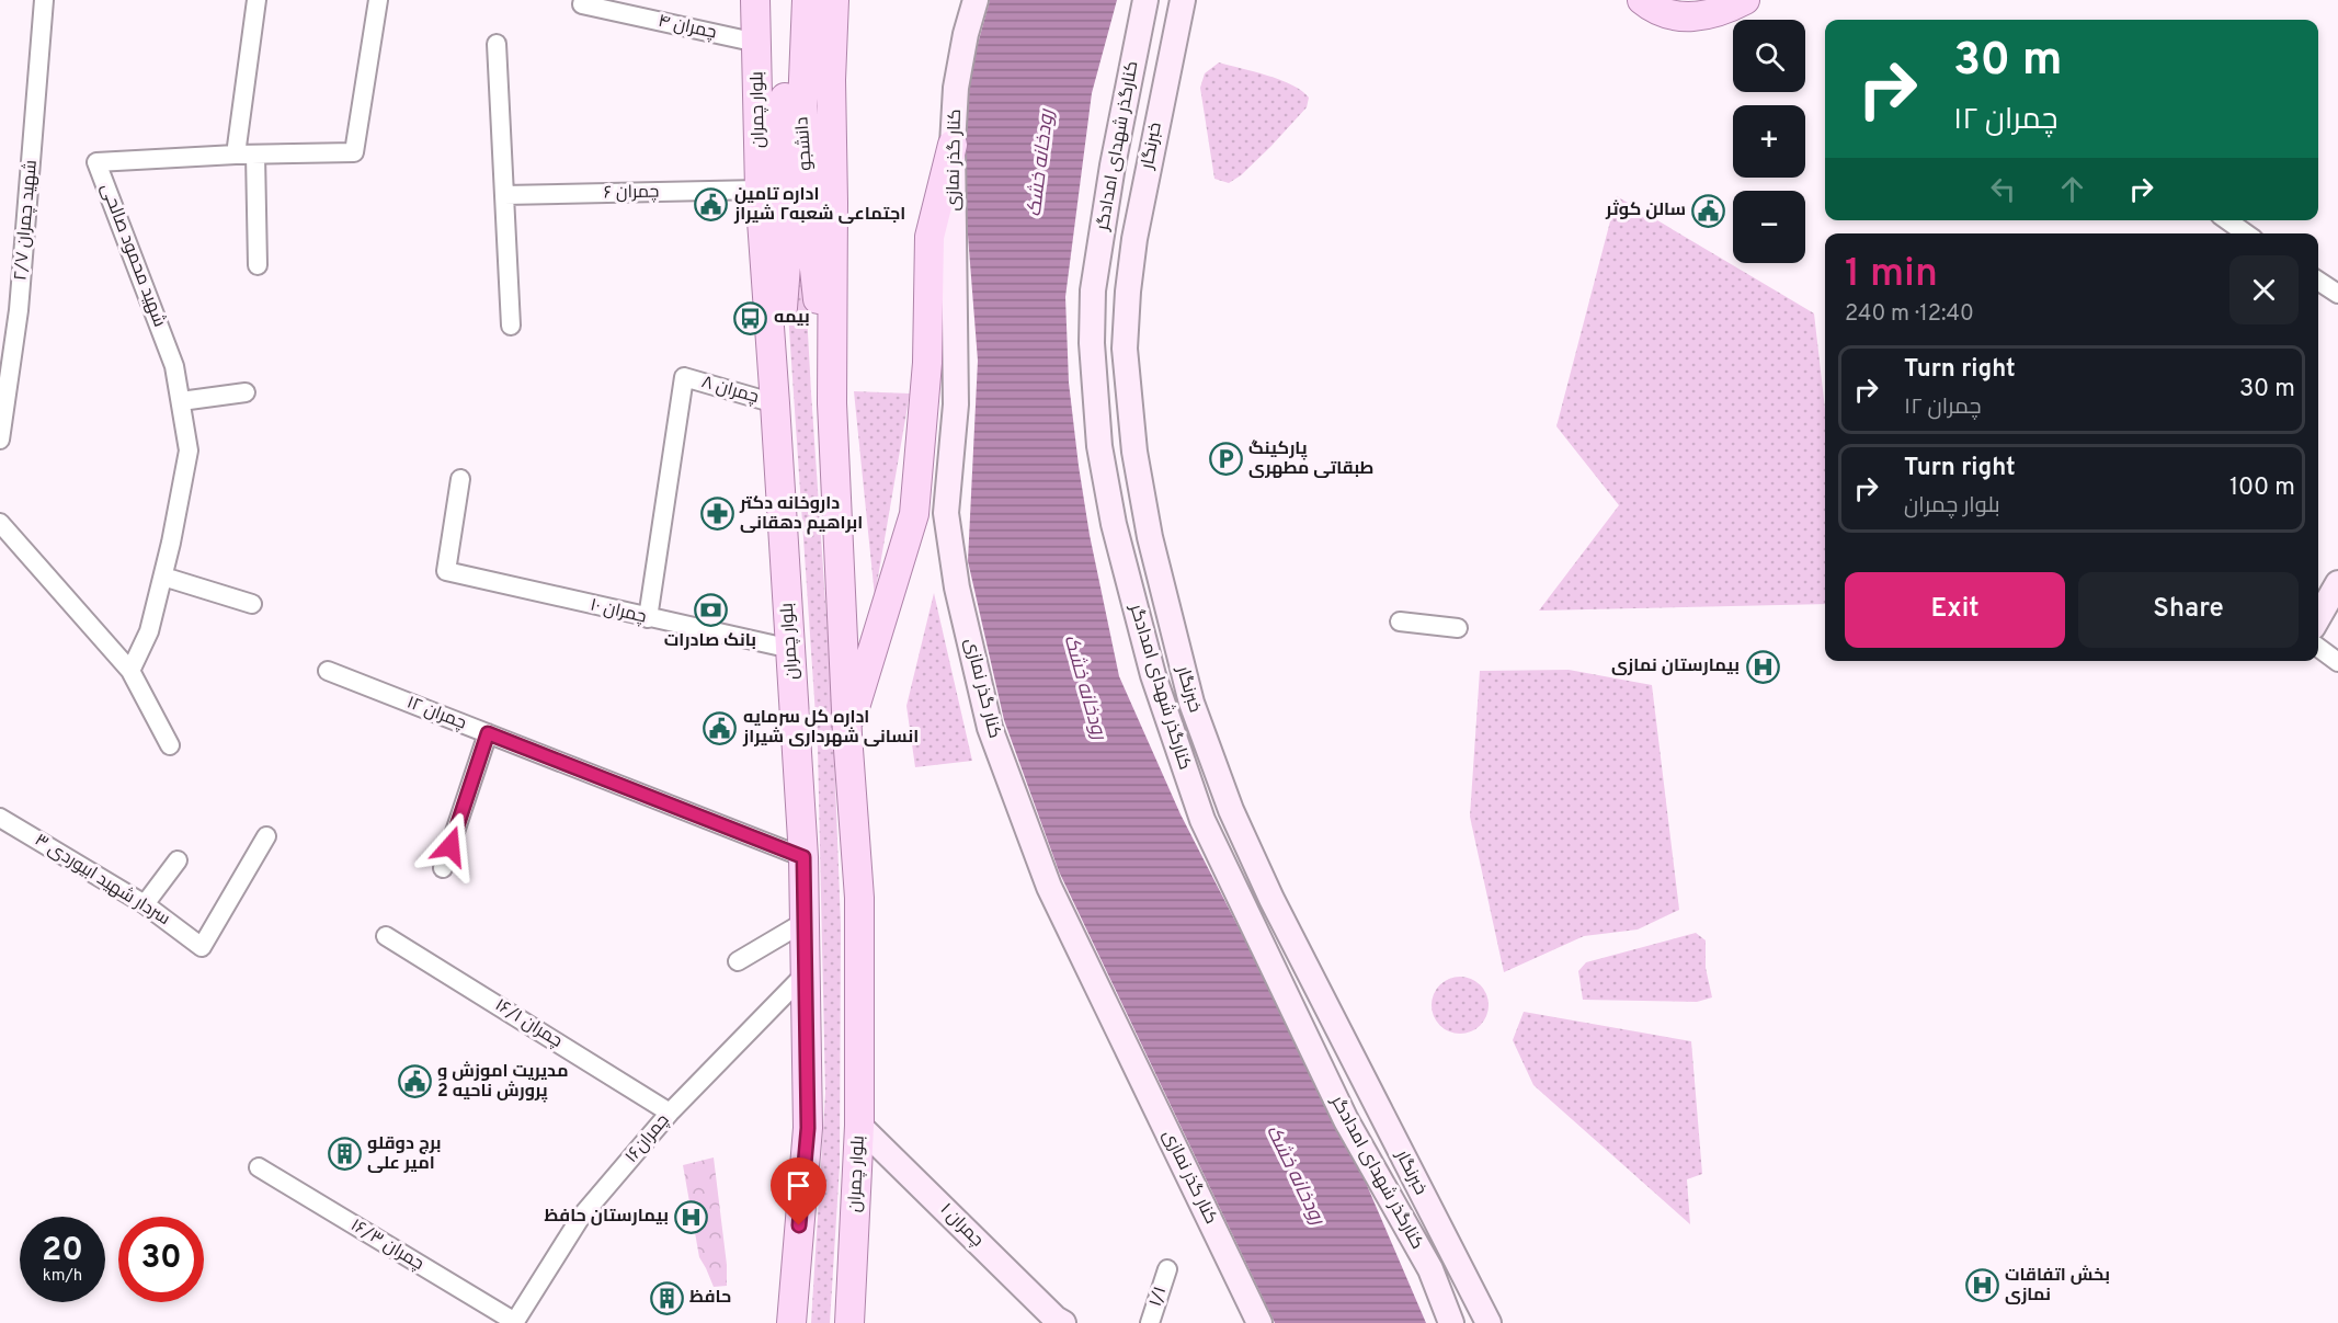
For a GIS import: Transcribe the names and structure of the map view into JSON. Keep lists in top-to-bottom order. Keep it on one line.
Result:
{"streets":{"main road":["بلوار چمران","دانشجو","کنارگذر شهدای امدادگر","خبرنگار","کنار گذر نمازی","چمران ۱"],"street":["۴ چمران","۶ چمران","۲/۷ شهید چمران","شهید محمود صالحی","۸ چمران","۱۰ چمران","۱۲ چمران","۳ سردار شهید ابیوردی","۱۶/۱ چمران","چمران۱۶","۱۶/۳ چمران","۱/۱"]},"crossings":[["۴ چمران","بلوار چمران"],["بلوار چمران","دانشجو"],["بلوار چمران","۶ چمران"],["بلوار چمران","۸ چمران"],["بلوار چمران","۱۰ چمران"],["بلوار چمران","۱۲ چمران"],["بلوار چمران","چمران۱۶"],["بلوار چمران","چمران ۱"],["دانشجو","۸ چمران"],["۸ چمران","۱۰ چمران"],["۱۶/۱ چمران","چمران۱۶"],["چمران۱۶","۱۶/۳ چمران"]],"water":["رودخانه خشک"],"places":{"public building":["اداره تامین اجتماعی شعبه۲ شیراز","سالن کوثر","اداره کل سرمایه انسانی شهرداری شیراز","مدیریت اموزش و پرورش ناحیه 2"],"bus stop":["بیمه"],"parking":["پارکینگ طبقاتی مطهری"],"pharmacy":["داروخانه دکتر ابراهیم دهقانی"],"bank":["بانک صادرات"],"hospital":["بیمارستان نمازی","بیمارستان حافظ","بخش اتفاقات نمازی"],"building":["برج دوقلو امیر علی","حافظ"]},"page":{"map_buttons":["+","−"],"turn":["30 m","۱۲ چمران"],"heading":["1 min","240 m · 12:40"],"list":[{"name":"Turn right","note":"۱۲ چمران","value":"30 m"},{"name":"Turn right","note":"بلوار چمران","value":"100 m"}],"buttons":["Exit","Share"],"speed":"20 km/h","limit":"30"}}
